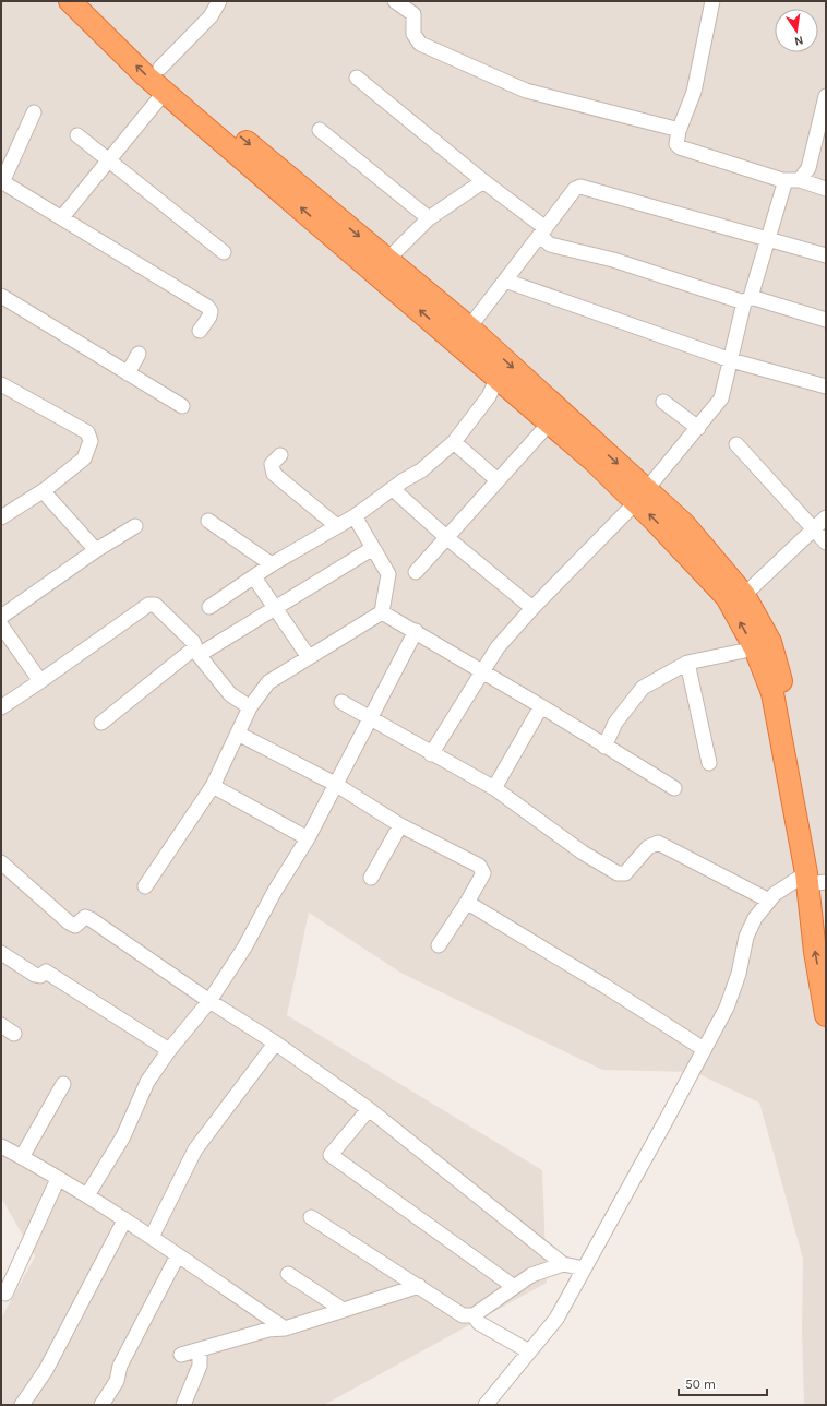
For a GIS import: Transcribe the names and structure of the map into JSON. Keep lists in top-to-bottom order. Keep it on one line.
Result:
{"scale_bar":"50 m","north":"bottom"}
